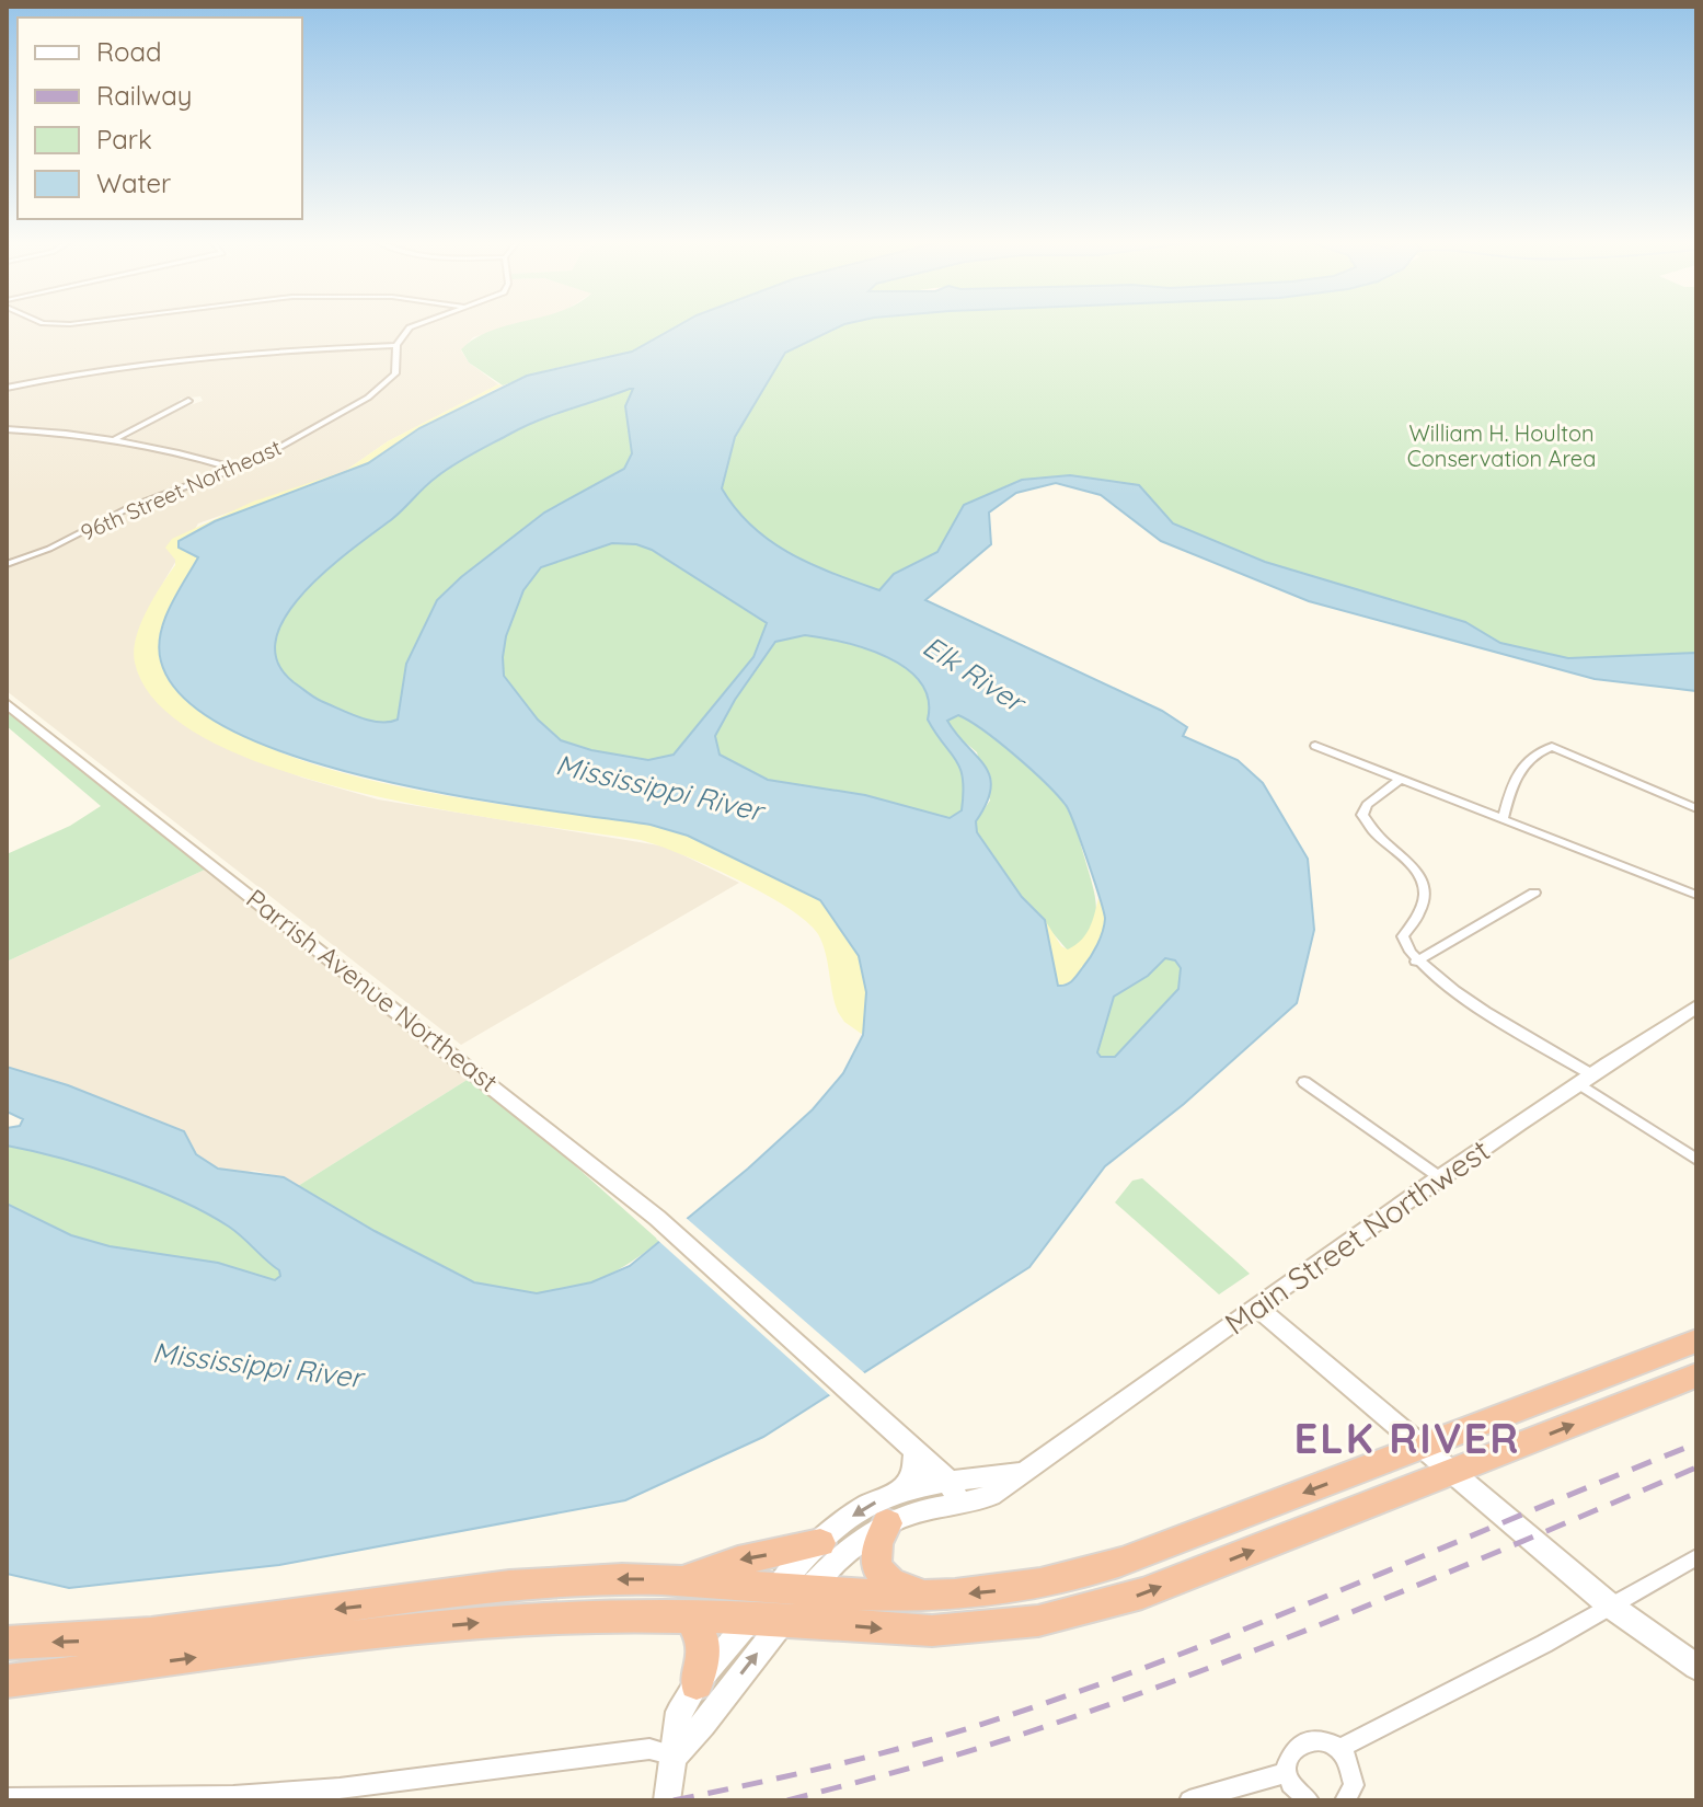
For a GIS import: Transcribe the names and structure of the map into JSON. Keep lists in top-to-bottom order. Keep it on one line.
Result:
{"streets":{"main road":["Parrish Avenue Northeast","Main Street Northwest"],"street":["96th Street Northeast"]},"crossings":[["Parrish Avenue Northeast","Main Street Northwest"]],"districts":["ELK RIVER"],"water":["Elk River","Mississippi River"],"parks":["William H. Houlton Conservation Area"],"legend":["Road","Railway","Park","Water"]}
